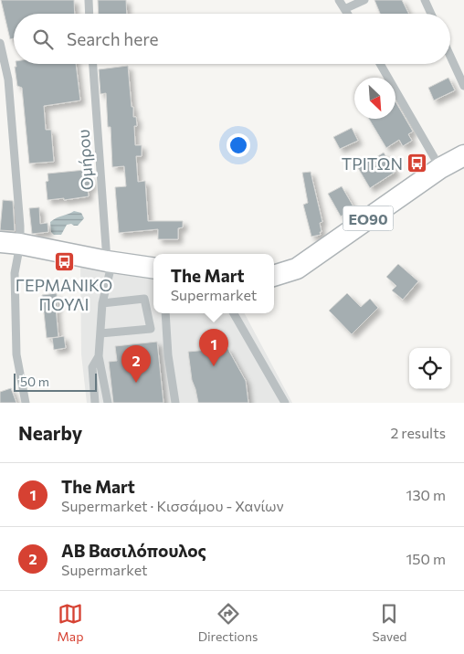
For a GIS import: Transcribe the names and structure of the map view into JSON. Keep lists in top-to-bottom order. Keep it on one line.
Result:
{"streets":{"main road":["ΕΟ90"],"street":["Ομήρου"]},"places":{"bus stop":["ΤΡΙΤΩΝ","ΓΕΡΜΑΝΙΚΟ ΠΟΥΛΙ"]},"scale_bar":"50 m","north":"bottom right","page":{"search":"Search here","popup":["The Mart","Supermarket"],"pins":["1","2"],"scale":"50 m","heading":["Nearby","2 results"],"list":[{"mark":"1","name":"The Mart","note":"Supermarket · Κισσάμου - Χανίων","value":"130 m"},{"mark":"2","name":"ΑΒ Βασιλόπουλος","note":"Supermarket","value":"150 m"}],"nav":["Map","Directions","Saved"]}}
